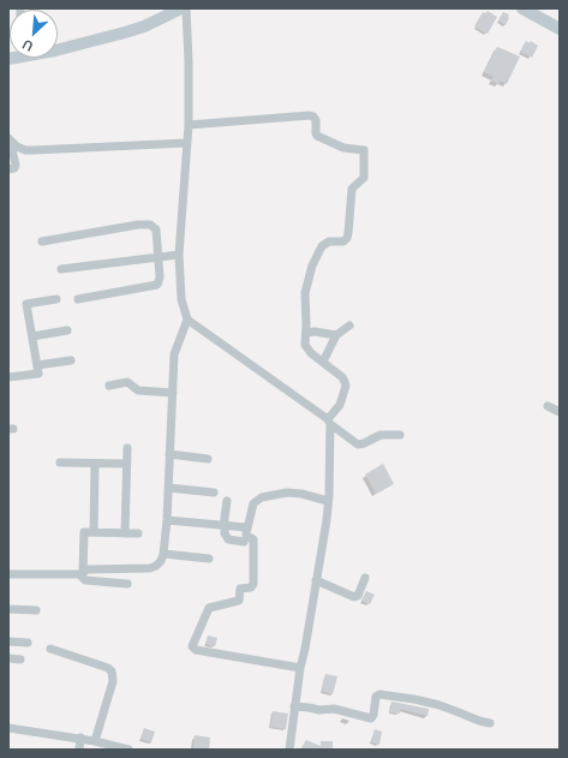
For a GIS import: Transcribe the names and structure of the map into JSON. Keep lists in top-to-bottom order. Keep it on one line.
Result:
{"north":"bottom left"}
